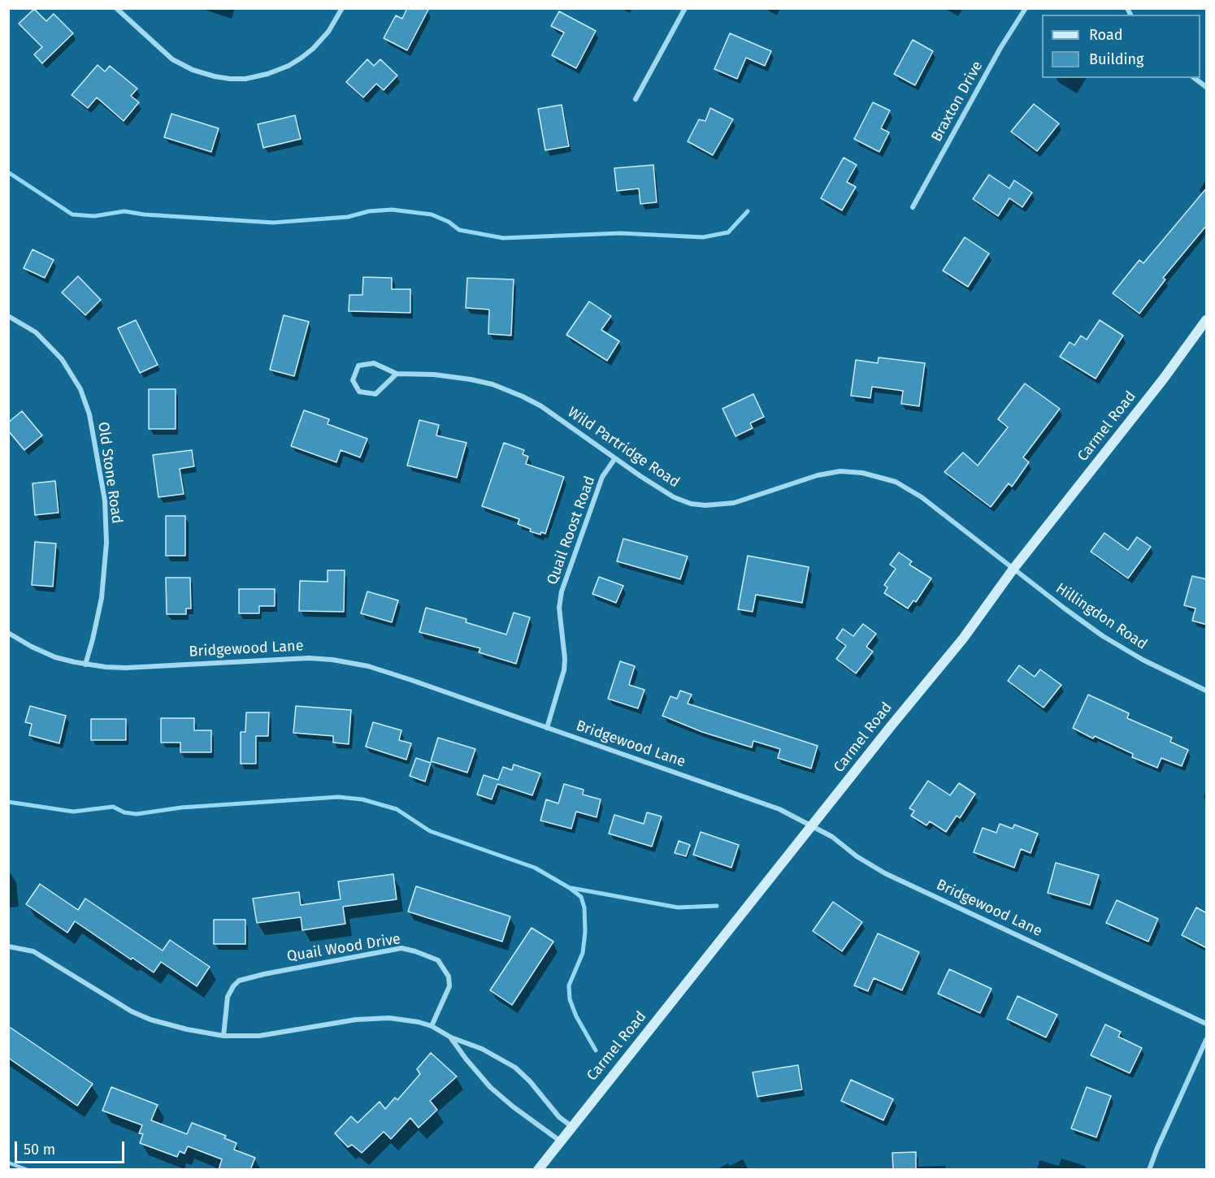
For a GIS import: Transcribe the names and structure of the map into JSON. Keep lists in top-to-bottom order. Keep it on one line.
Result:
{"streets":{"main road":["Carmel Road"],"street":["Braxton Drive","Wild Partridge Road","Old Stone Road","Quail Roost Road","Hillingdon Road","Bridgewood Lane","Quail Wood Drive"]},"crossings":[["Carmel Road","Wild Partridge Road"],["Carmel Road","Hillingdon Road"],["Carmel Road","Bridgewood Lane"],["Wild Partridge Road","Quail Roost Road"],["Wild Partridge Road","Hillingdon Road"],["Old Stone Road","Bridgewood Lane"],["Quail Roost Road","Bridgewood Lane"]],"legend":["Road","Building"],"scale_bar":"50 m"}
